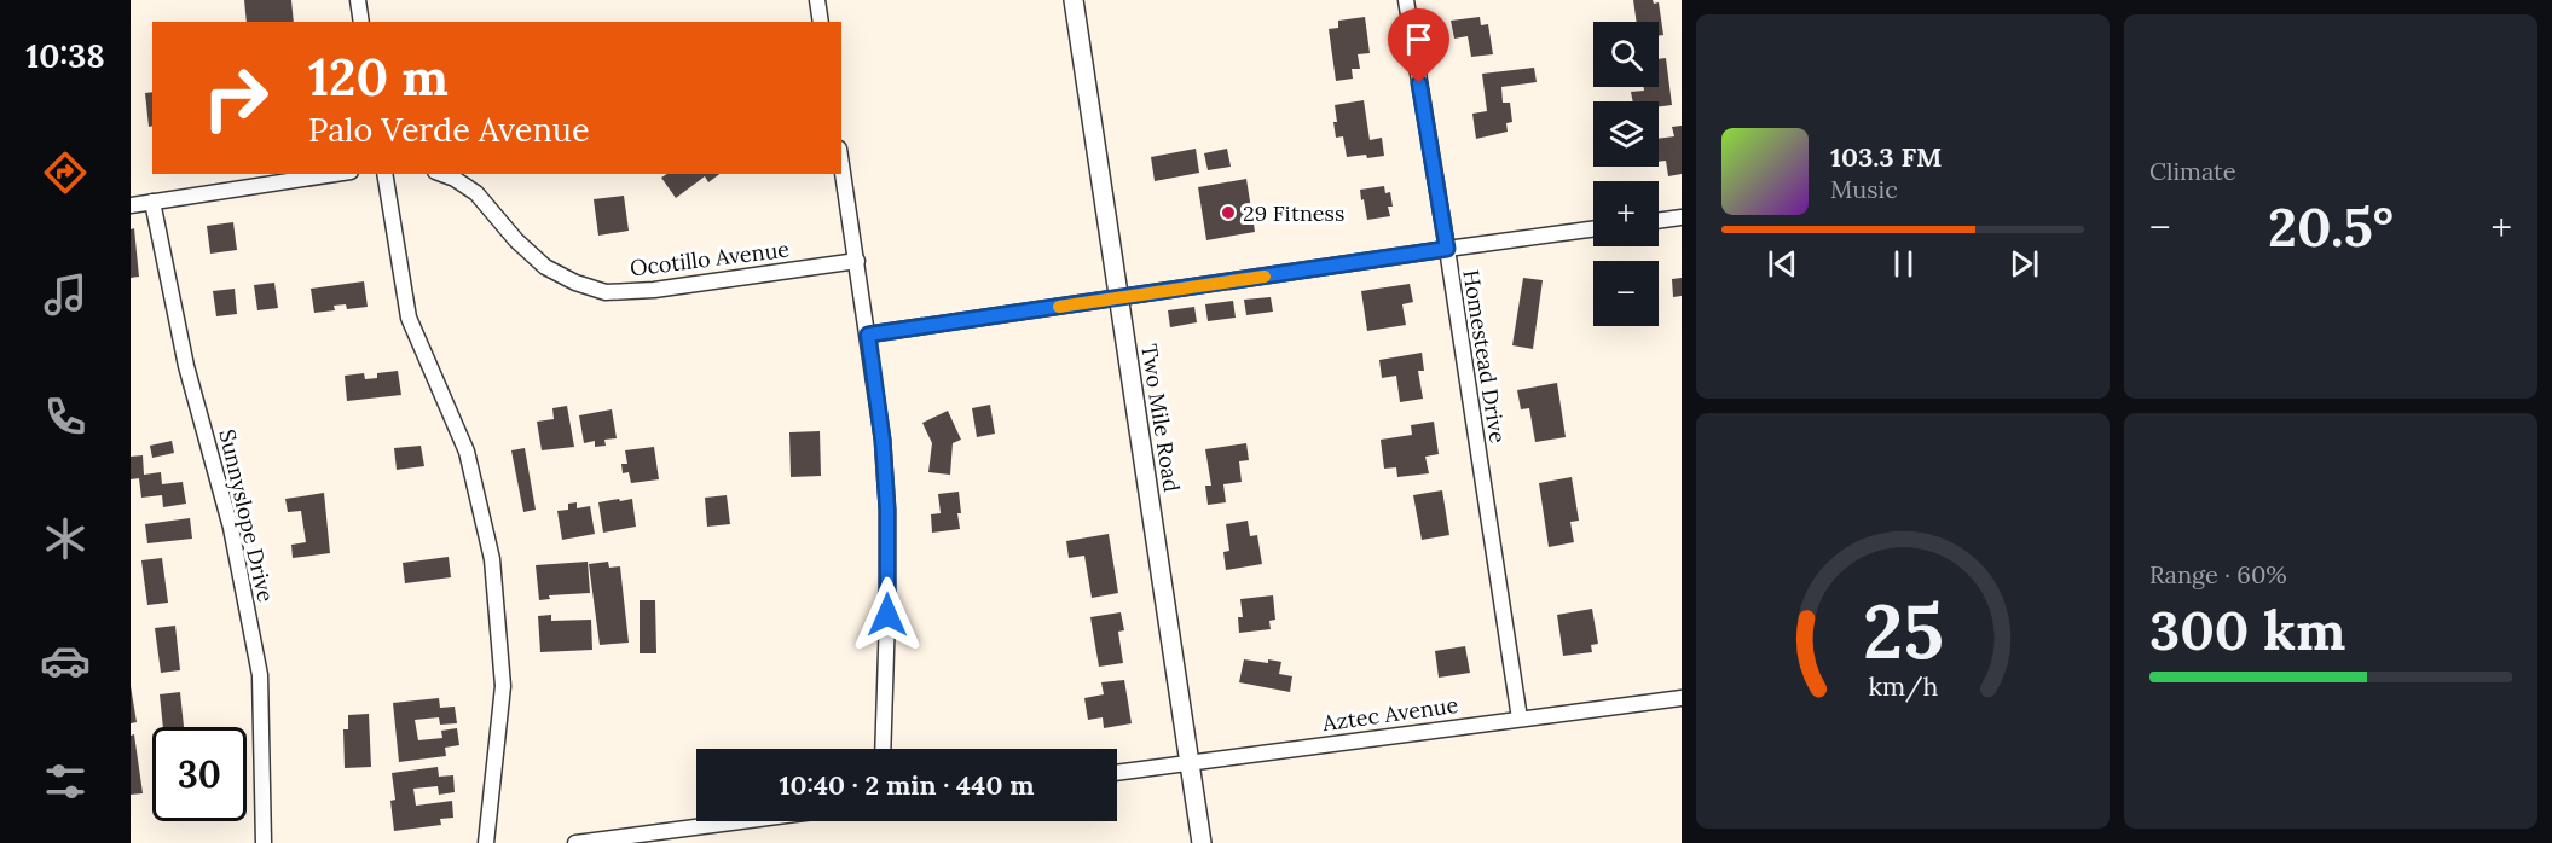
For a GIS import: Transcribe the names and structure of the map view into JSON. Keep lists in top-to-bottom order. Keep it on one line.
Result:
{"streets":{"street":["Ocotillo Avenue","Homestead Drive","Two Mile Road","Sunnyslope Drive","Aztec Avenue"]},"crossings":[["Homestead Drive","Aztec Avenue"],["Two Mile Road","Aztec Avenue"]],"places":["29 Fitness"],"page":{"tabs":"10:38","tile":["Climate",["Range · 60%","300 km"]],"map_buttons":["+","−"],"turn":["120 m","Palo Verde Avenue"],"song":["103.3 FM","Music"],"heat":["−","20.5°","+"],"limit":"30","trip":"10:40 · 2 min · 440 m","gauge":["25","km/h"]}}
